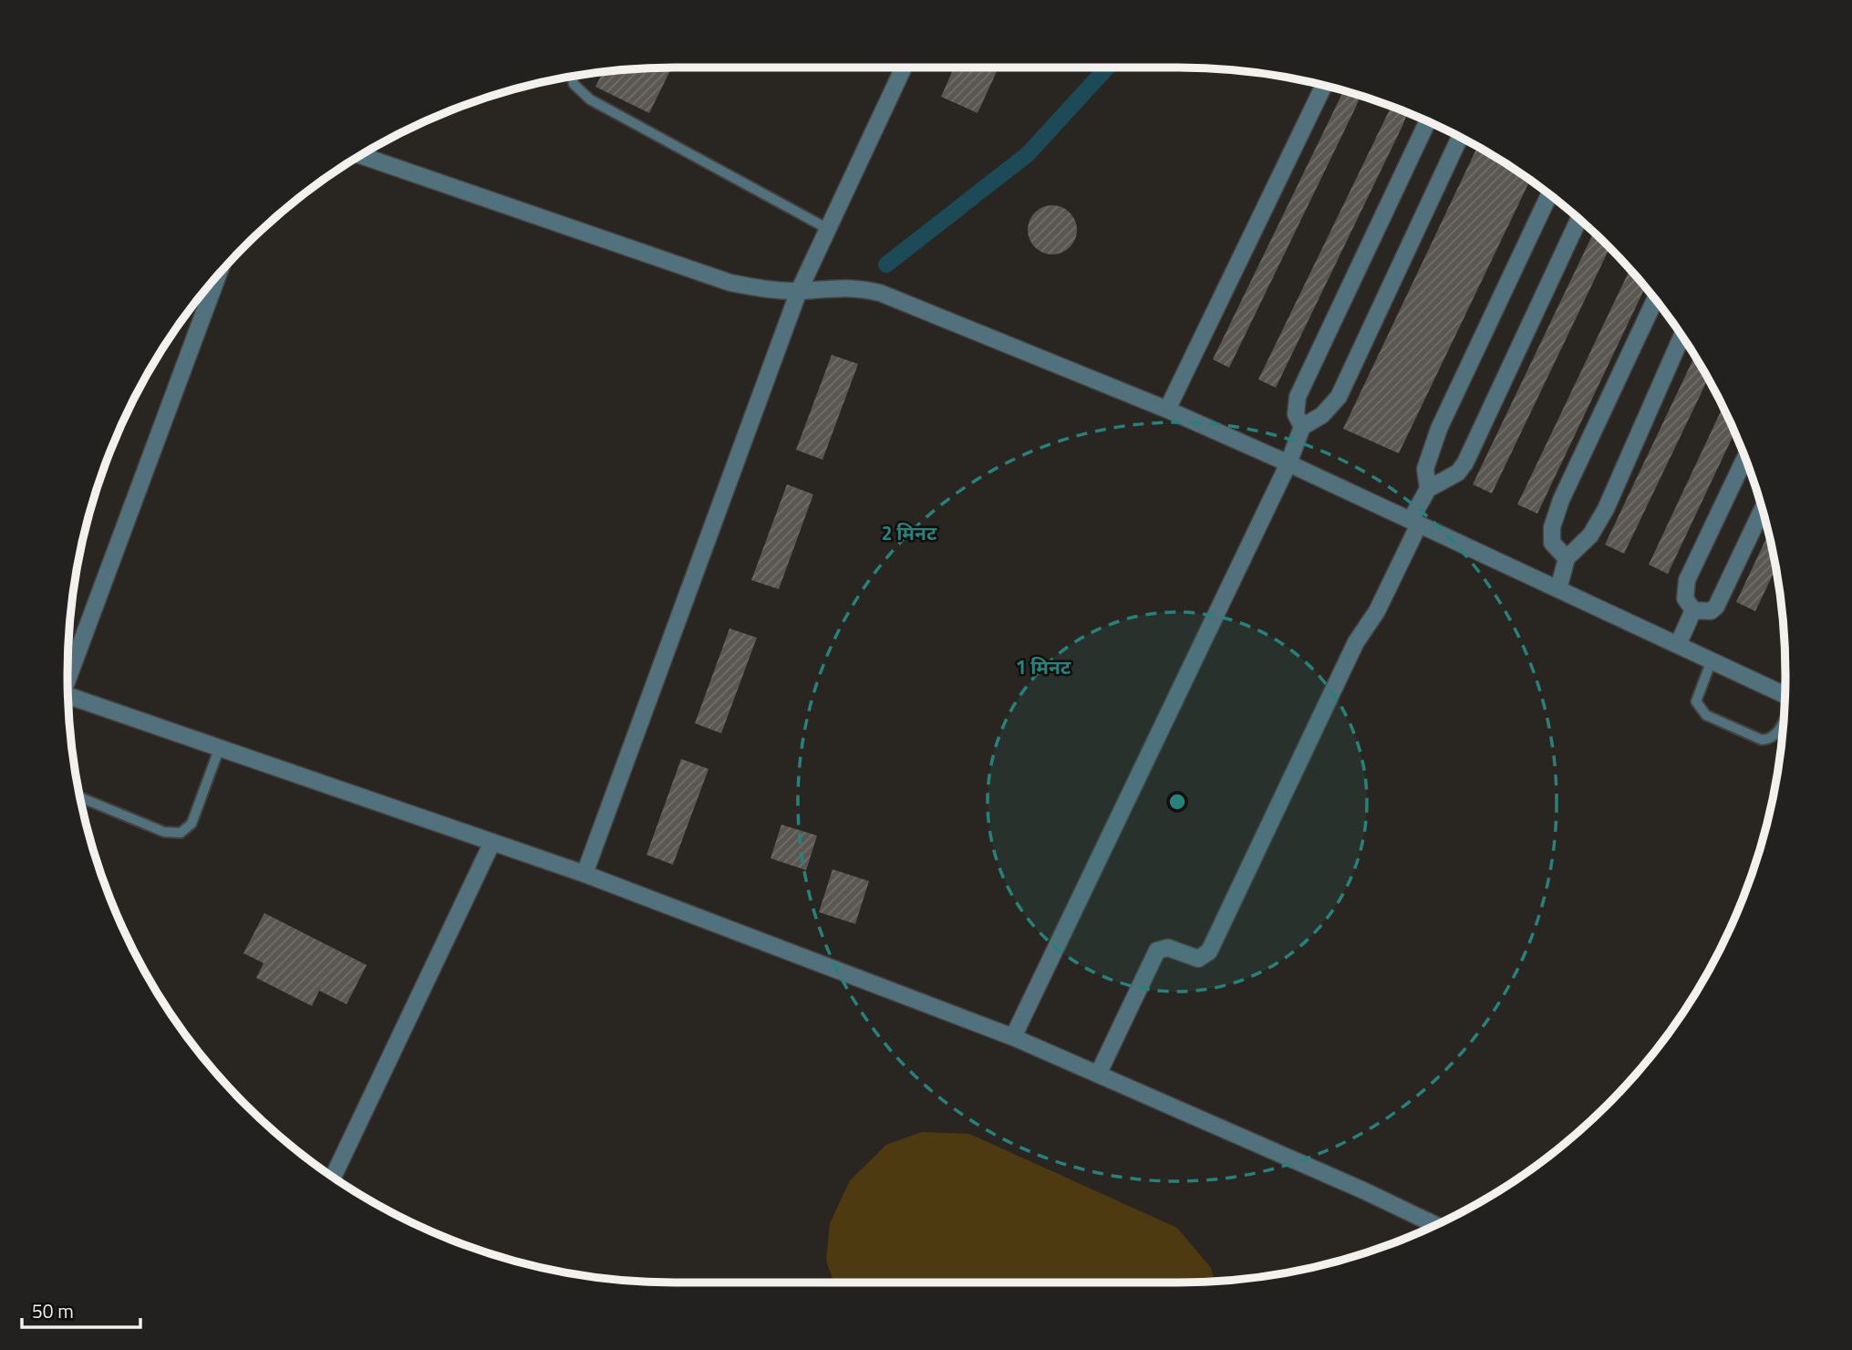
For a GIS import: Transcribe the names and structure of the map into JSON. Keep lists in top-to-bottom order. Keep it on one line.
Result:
{"scale_bar":"50 m","rings":["2 मिनट","1 मिनट"]}
